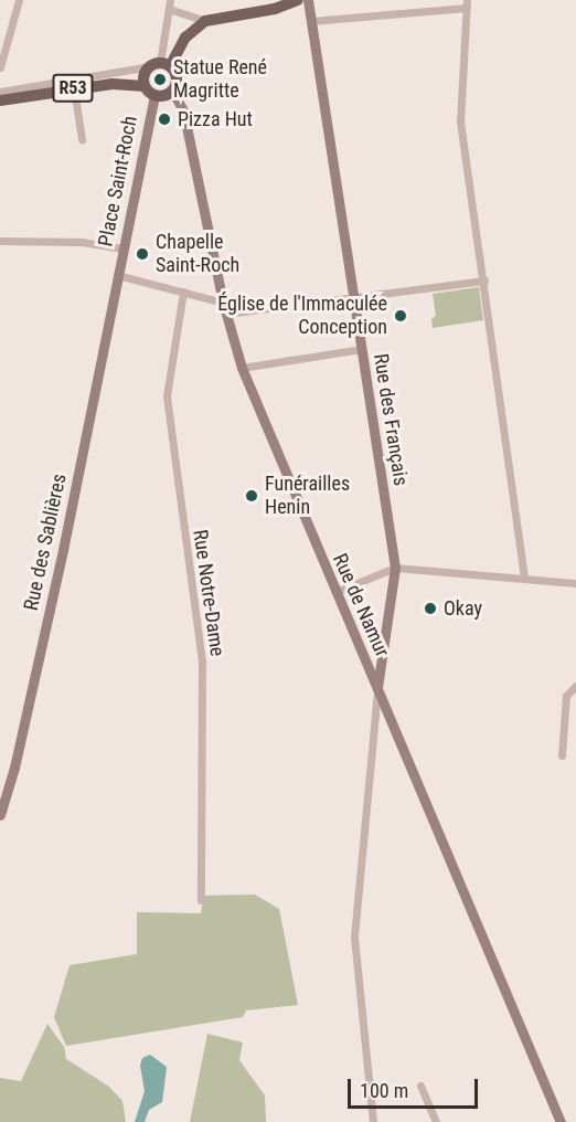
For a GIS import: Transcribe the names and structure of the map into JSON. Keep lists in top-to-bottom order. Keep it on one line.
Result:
{"streets":{"main road":["R53","Place Saint-Roch","Rue des Français","Rue des Sablières","Rue de Namur"],"street":["Rue Notre-Dame"]},"crossings":[["R53","Place Saint-Roch"],["R53","Rue de Namur"],["Place Saint-Roch","Rue des Sablières"],["Place Saint-Roch","Rue de Namur"],["Rue des Français","Rue de Namur"]],"places":["Statue René Magritte","Pizza Hut","Chapelle Saint-Roch","Église de l'Immaculée Conception","Funérailles Henin","Okay"],"scale_bar":"100 m"}
